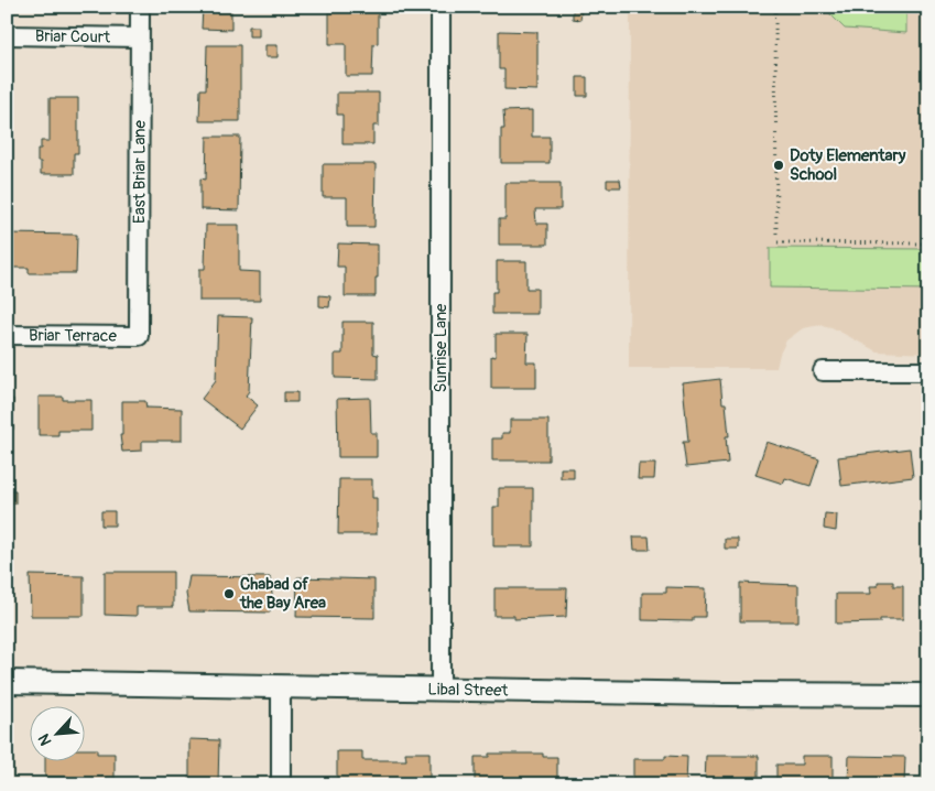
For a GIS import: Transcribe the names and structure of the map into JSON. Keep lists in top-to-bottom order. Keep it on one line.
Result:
{"streets":{"street":["Briar Court","East Briar Lane","Briar Terrace","Sunrise Lane","Libal Street"]},"crossings":[["Briar Court","East Briar Lane"],["East Briar Lane","Briar Terrace"],["Sunrise Lane","Libal Street"]],"places":["Doty Elementary School","Chabad of the Bay Area"],"north":"bottom left"}
